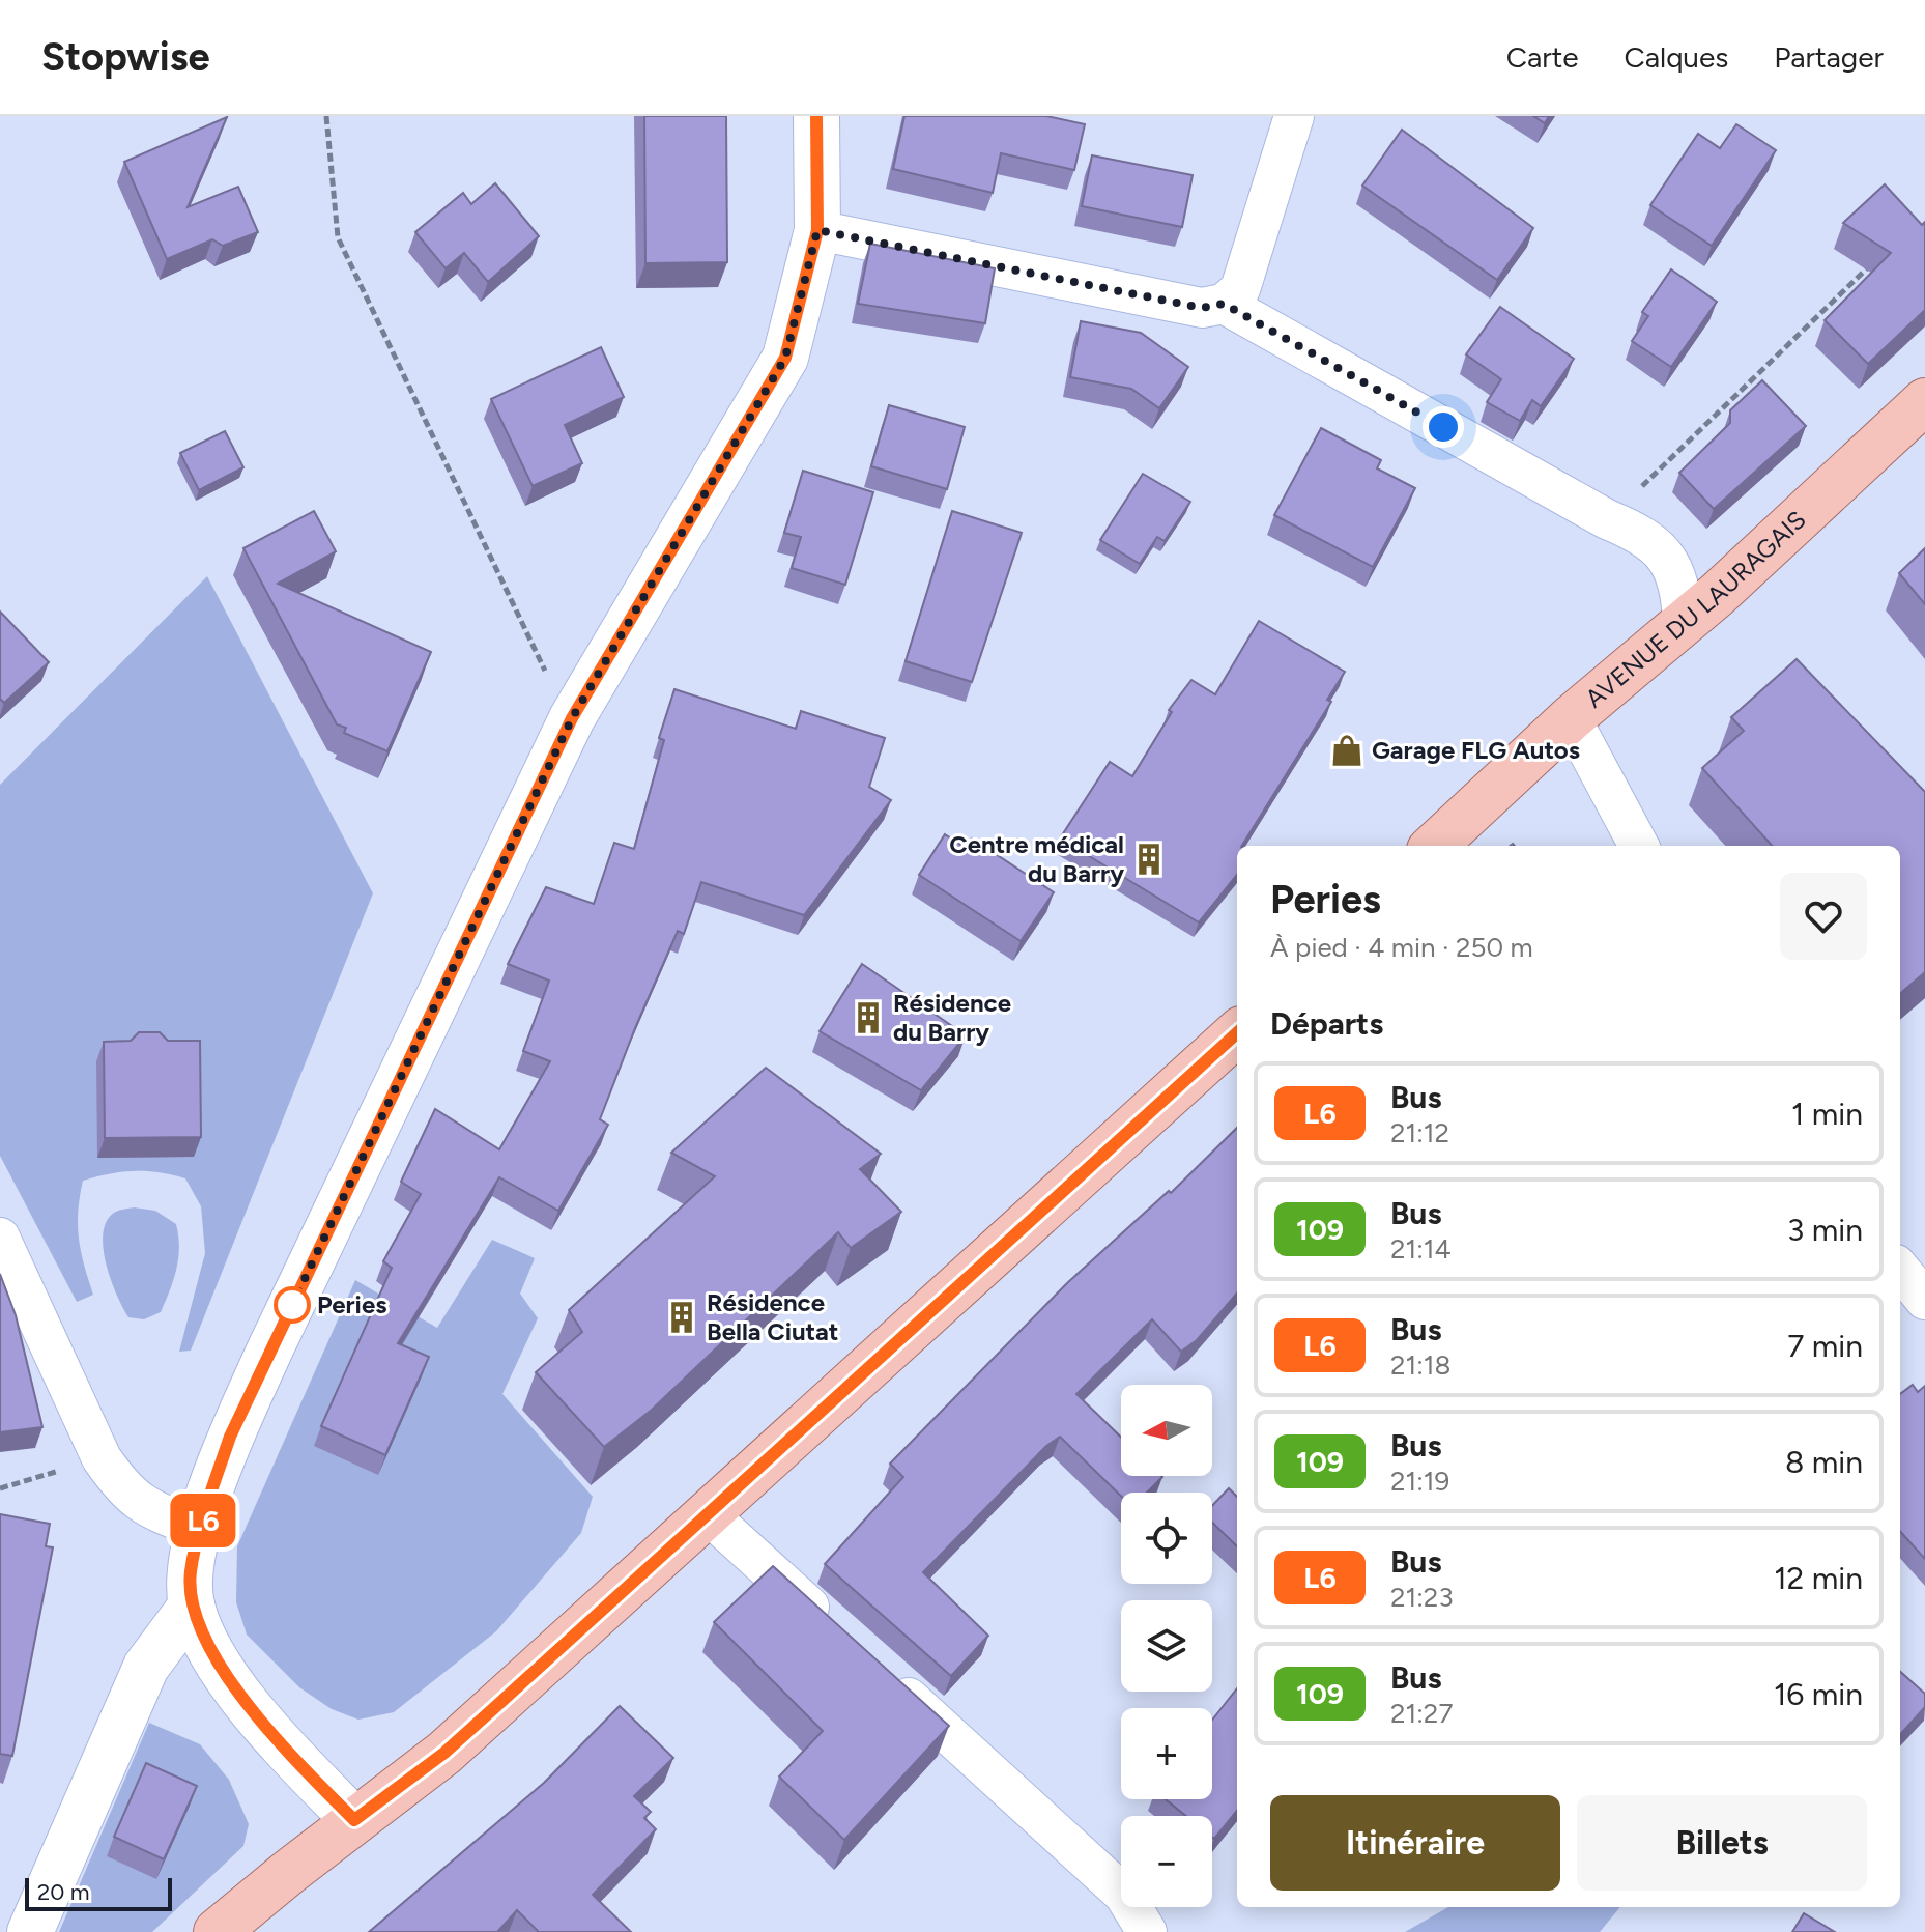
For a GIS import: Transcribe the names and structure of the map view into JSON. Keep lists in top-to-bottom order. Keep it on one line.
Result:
{"streets":{"main road":["AVENUE DU LAURAGAIS"]},"places":{"shop":["Garage FLG Autos"],"building":["Centre médical du Barry","Résidence du Barry","Résidence Bella Ciutat"],"other":["Peries"]},"lines":["bus line L6"],"scale_bar":"20 m","north":"left","page":{"header":"Stopwise","nav":["Carte","Calques","Partager"],"on_map":"L6","heading":[["Peries","À pied · 4 min · 250 m"],"Départs"],"list":[{"mark":"L6","name":"Bus","note":"21:12","value":"1 min"},{"mark":"109","name":"Bus","note":"21:14","value":"3 min"},{"mark":"L6","name":"Bus","note":"21:18","value":"7 min"},{"mark":"109","name":"Bus","note":"21:19","value":"8 min"},{"mark":"L6","name":"Bus","note":"21:23","value":"12 min"},{"mark":"109","name":"Bus","note":"21:27","value":"16 min"}],"map_buttons":["+","−"],"buttons":["Itinéraire","Billets"],"scale":"20 m"}}
